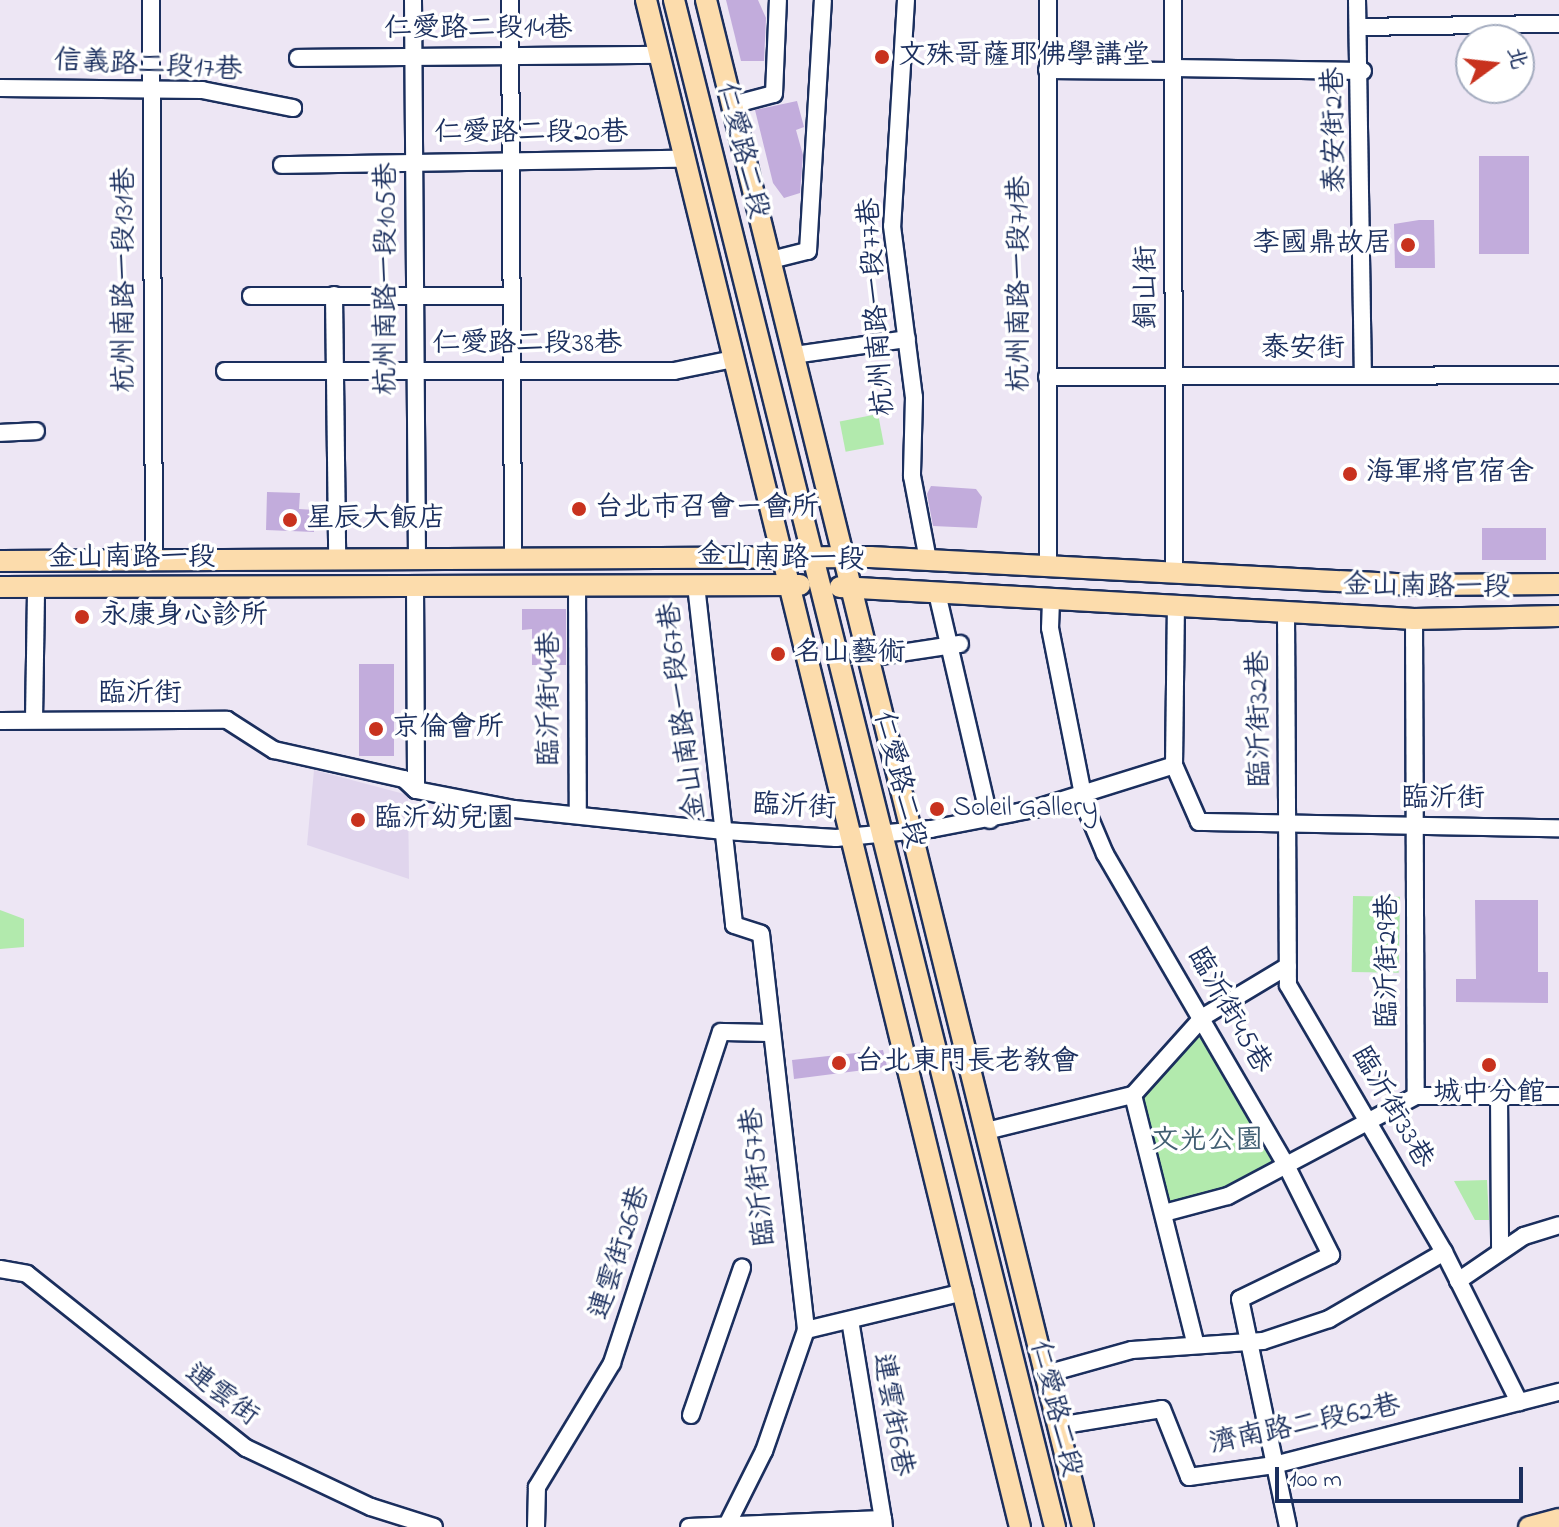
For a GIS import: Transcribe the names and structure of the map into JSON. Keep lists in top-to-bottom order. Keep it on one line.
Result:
{"streets":{"main road":["仁愛路二段","金山南路一段"],"street":["仁愛路二段14巷","信義路二段17巷","泰安街2巷","仁愛路二段20巷","杭州南路一段105巷","杭州南路一段131巷","杭州南路一段71巷","銅山街","杭州南路一段77巷","仁愛路二段38巷","泰安街","臨沂街","臨沂街44巷","金山南路一段67巷","臨沂街32巷","臨沂街29巷","臨沂街45巷","臨沂街33巷","臨沂街57巷","連雲街26巷","連雲街","連雲街6巷","濟南路二段62巷"]},"crossings":[["仁愛路二段14巷","仁愛路二段"],["仁愛路二段14巷","杭州南路一段105巷"],["信義路二段17巷","杭州南路一段131巷"],["泰安街2巷","泰安街"],["仁愛路二段20巷","仁愛路二段"],["仁愛路二段20巷","杭州南路一段105巷"],["仁愛路二段","仁愛路二段38巷"],["仁愛路二段","金山南路一段"],["仁愛路二段","臨沂街"],["仁愛路二段","濟南路二段62巷"],["杭州南路一段105巷","仁愛路二段38巷"],["杭州南路一段105巷","金山南路一段"],["杭州南路一段131巷","金山南路一段"],["杭州南路一段71巷","泰安街"],["杭州南路一段71巷","金山南路一段"],["銅山街","泰安街"],["銅山街","金山南路一段"],["杭州南路一段77巷","金山南路一段"],["金山南路一段","臨沂街44巷"],["金山南路一段","金山南路一段67巷"],["金山南路一段","臨沂街32巷"],["金山南路一段","臨沂街29巷"],["金山南路一段","臨沂街45巷"],["臨沂街","臨沂街44巷"],["臨沂街","金山南路一段67巷"],["臨沂街","臨沂街32巷"],["臨沂街","臨沂街29巷"],["臨沂街","臨沂街45巷"],["臨沂街","臨沂街33巷"],["臨沂街","臨沂街57巷"],["金山南路一段67巷","臨沂街57巷"],["臨沂街32巷","臨沂街33巷"],["臨沂街33巷","濟南路二段62巷"],["臨沂街57巷","連雲街26巷"]],"parks":["文光公園"],"places":["文殊哥薩耶佛學講堂","李國鼎故居","海軍將官宿舍","台北市召會ㄧ會所","星辰大飯店","永康身心診所","名山藝術","京倫會所","Soleil Gallery","臨沂幼兒園","台北東門長老教會","城中分館"],"scale_bar":"100 m","north":"right"}
